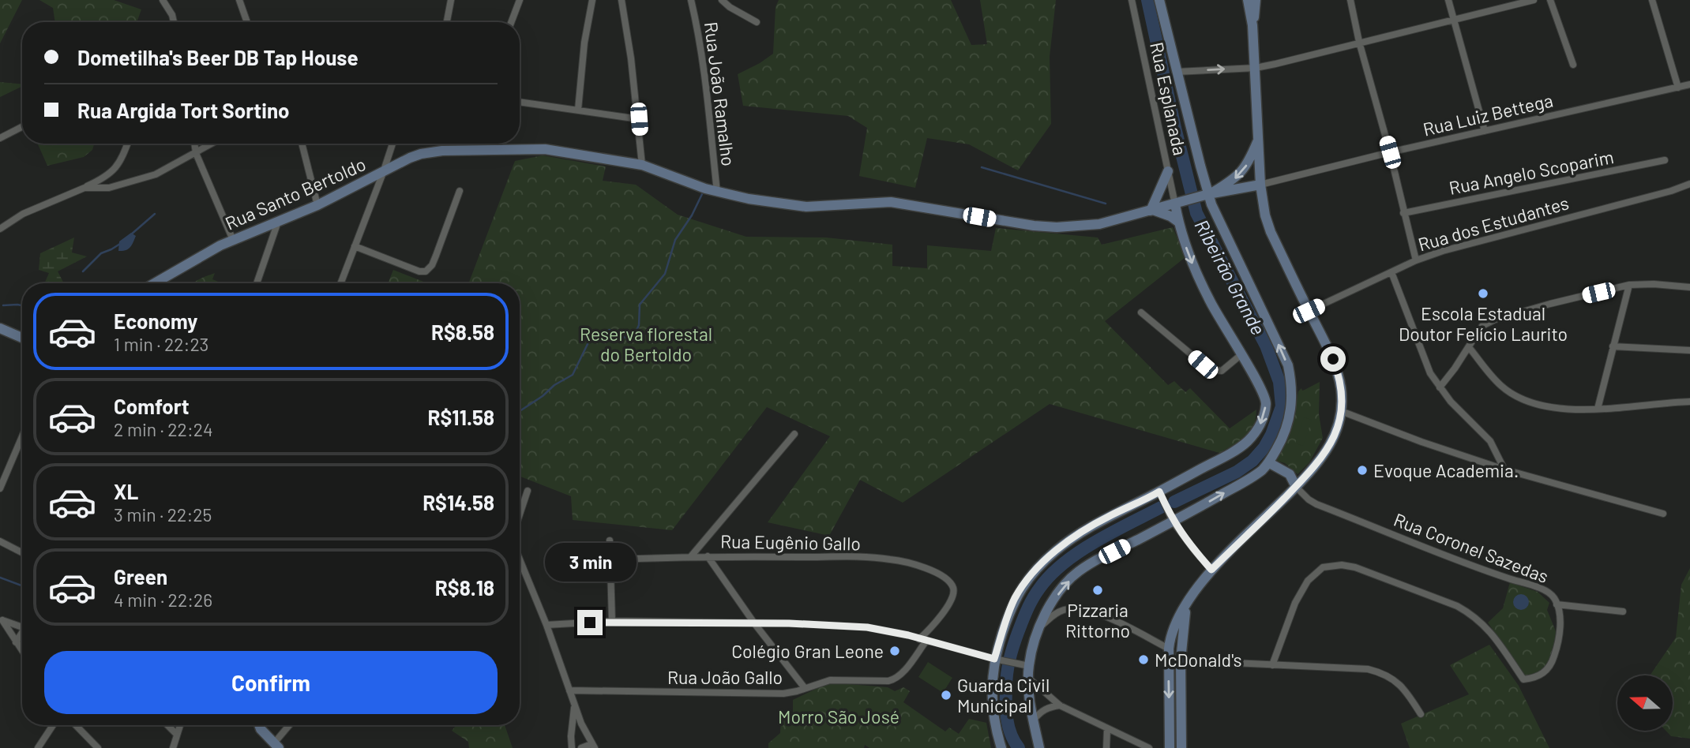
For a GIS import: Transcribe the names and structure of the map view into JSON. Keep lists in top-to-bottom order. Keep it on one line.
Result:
{"streets":{"main road":["Rua Santo Bertoldo"],"street":["Rua João Ramalho","Rua Esplanada","Rua Luiz Bettega","Rua Angelo Scoparim","Rua dos Estudantes","Rua Eugênio Gallo","Rua Coronel Sazedas","Rua João Gallo"]},"crossings":[["Rua João Ramalho","Rua Santo Bertoldo"],["Rua Esplanada","Rua Santo Bertoldo"],["Rua Eugênio Gallo","Rua João Gallo"]],"water":["Ribeirão Grande"],"parks":["Reserva florestal do Bertoldo","Morro São José"],"places":["Escola Estadual Doutor Felício Laurito","Evoque Academia.","Pizzaria Rittorno","Colégio Gran Leone","McDonald's","Guarda Civil Municipal"],"north":"left","page":{"banner":["Dometilha's Beer DB Tap House","Rua Argida Tort Sortino"],"list":[{"name":"Economy","note":"1 min · 22:23","value":"R$8.58"},{"name":"Comfort","note":"2 min · 22:24","value":"R$11.58"},{"name":"XL","note":"3 min · 22:25","value":"R$14.58"},{"name":"Green","note":"4 min · 22:26","value":"R$8.18"}],"bubble":"3 min","buttons":"Confirm"}}
